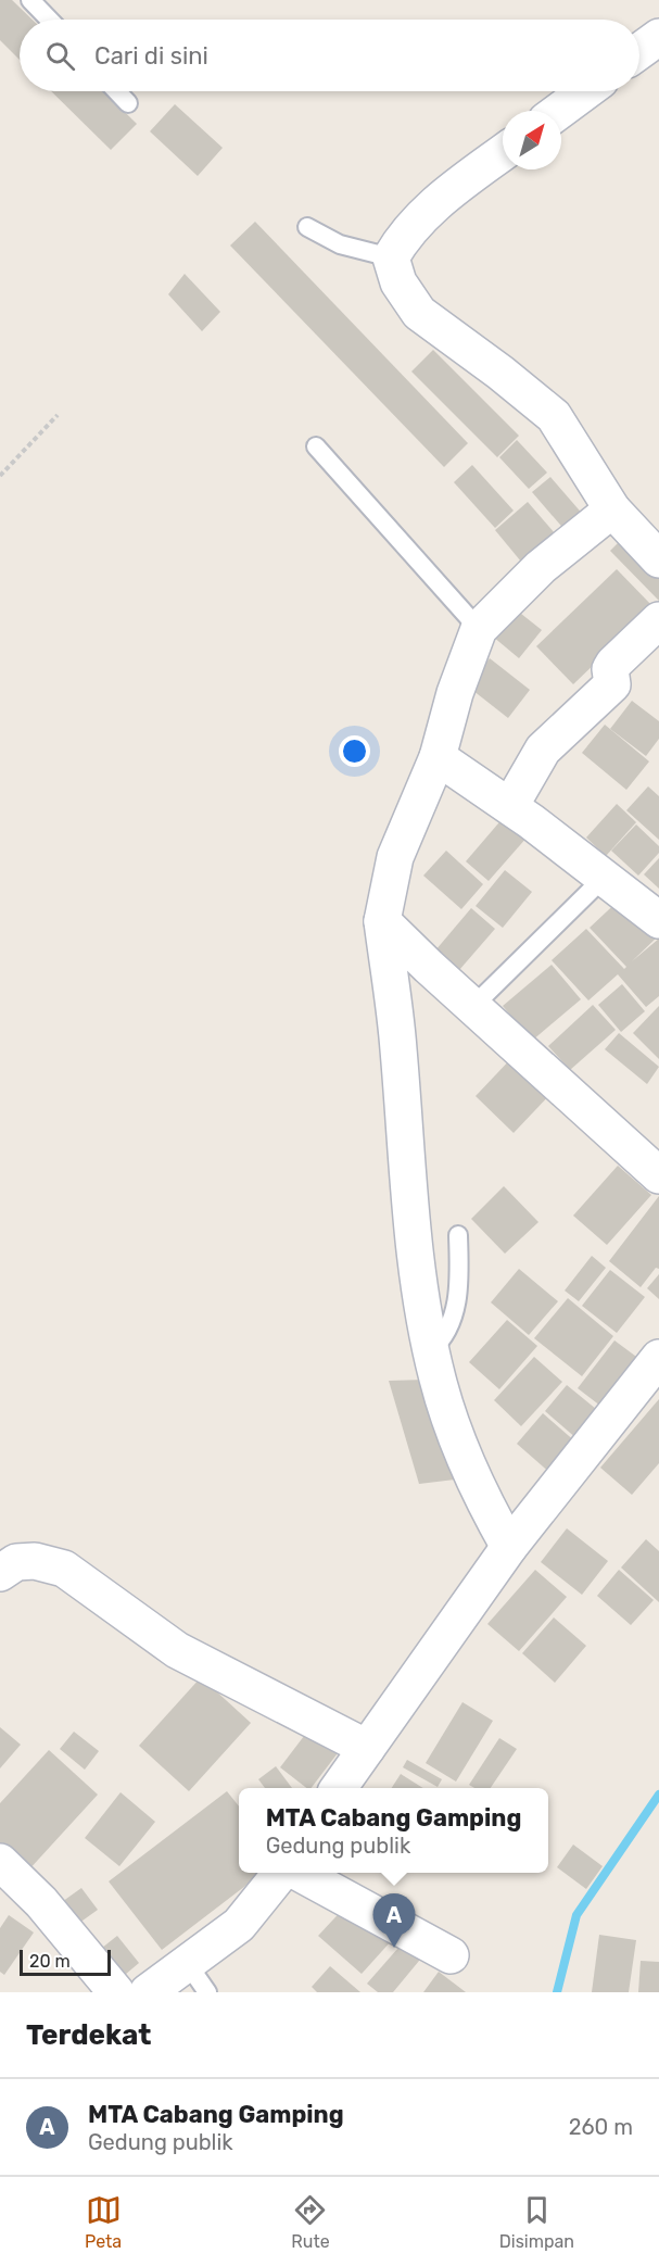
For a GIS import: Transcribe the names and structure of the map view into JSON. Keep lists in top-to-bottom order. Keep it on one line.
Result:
{"scale_bar":"20 m","north":"top right","page":{"search":"Cari di sini","popup":["MTA Cabang Gamping","Gedung publik"],"pins":"A","scale":"20 m","heading":"Terdekat","list":[{"mark":"A","name":"MTA Cabang Gamping","note":"Gedung publik","value":"260 m"}],"nav":["Peta","Rute","Disimpan"]}}
